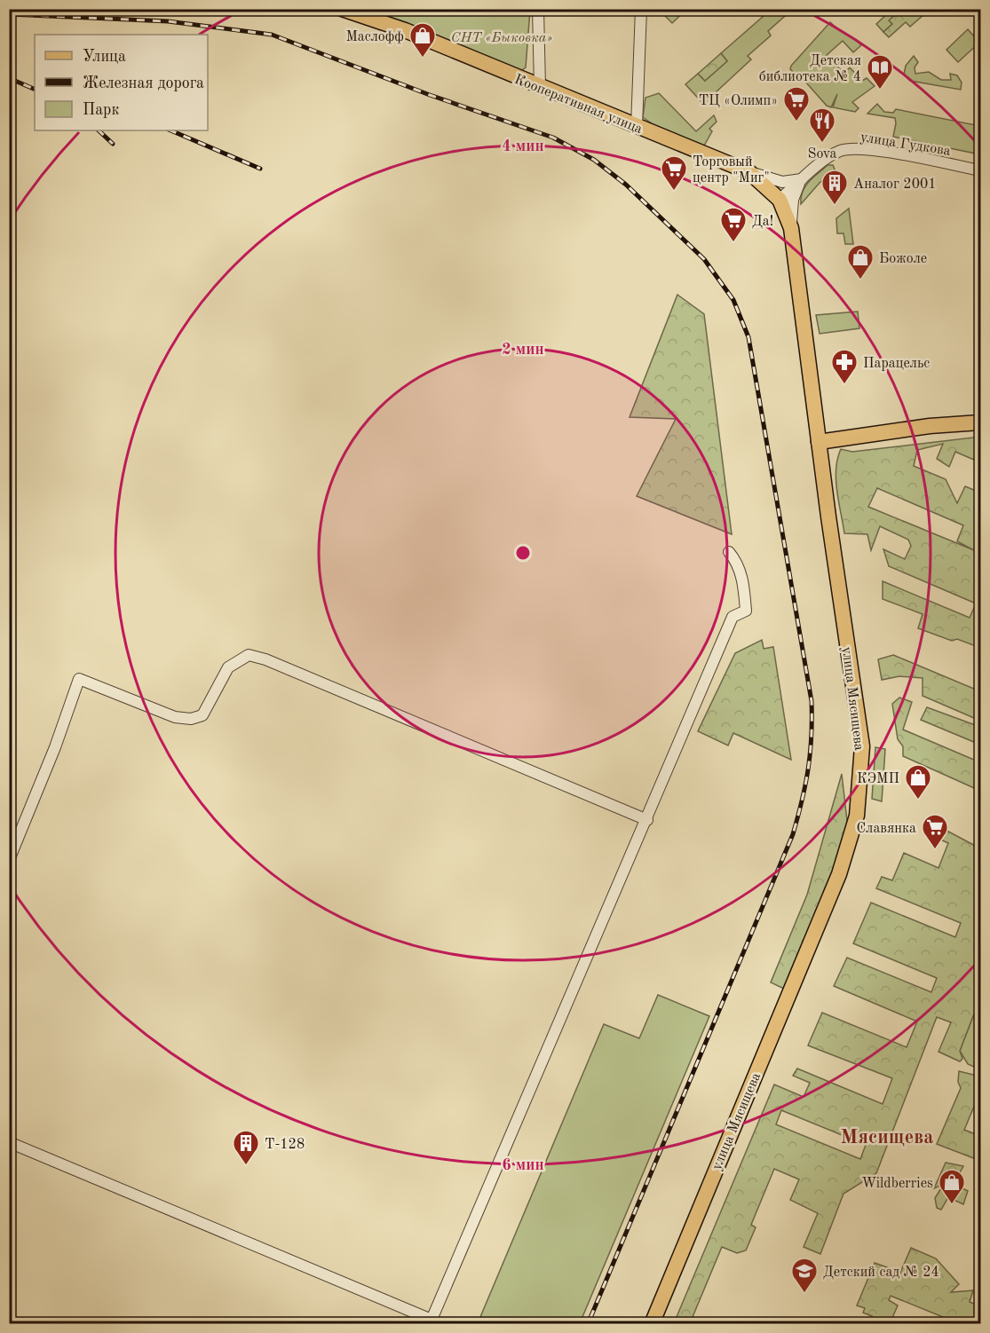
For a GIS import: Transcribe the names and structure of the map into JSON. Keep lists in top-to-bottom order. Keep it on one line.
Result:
{"streets":{"main road":["Кооперативная улица","улица Мясищева"],"street":["улица Гудкова"]},"crossings":[["Кооперативная улица","улица Гудкова"],["Кооперативная улица","улица Мясищева"],["улица Гудкова","улица Мясищева"]],"districts":["Мясищева"],"parks":["СНТ «Быковка»"],"places":{"shop":["Маслофф","Божоле","КЭМП","Wildberries"],"library":["Детская библиотека № 4"],"supermarket":["ТЦ «Олимп»","Торговый центр \"Миг\"","Да!","Славянка"],"restaurant":["Sova"],"building":["Аналог 2001","Т-128"],"pharmacy":["Парацельс"],"school or university":["Детский сад № 24"]},"legend":["Улица","Железная дорога","Парк"],"rings":["4 мин","2 мин","6 мин"]}
